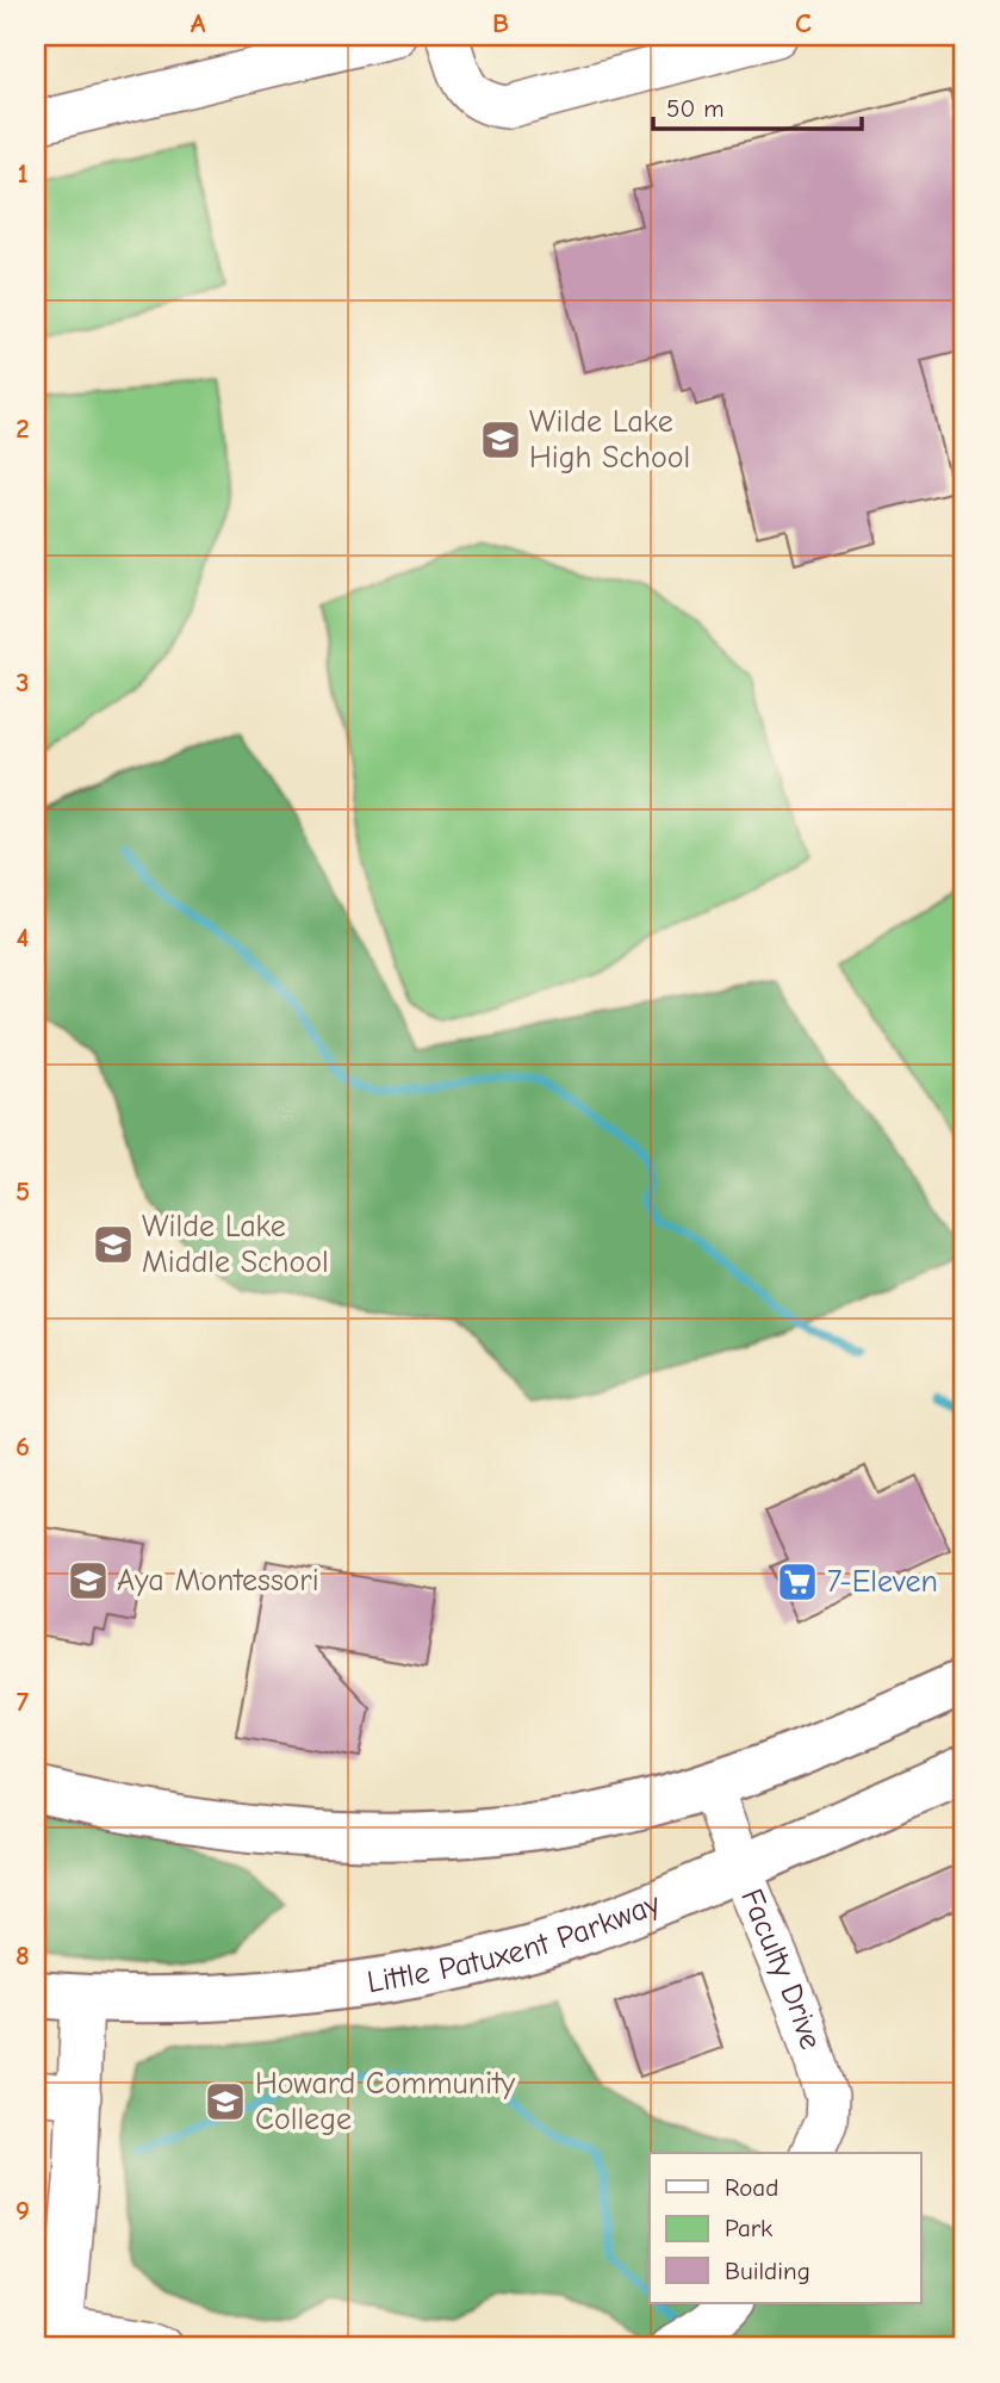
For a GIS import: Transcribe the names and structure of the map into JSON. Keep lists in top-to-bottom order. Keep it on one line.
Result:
{"streets":{"main road":["Little Patuxent Parkway"],"street":["Faculty Drive"]},"crossings":[["Little Patuxent Parkway","Faculty Drive"]],"places":{"school or university":["Wilde Lake High School","Wilde Lake Middle School","Aya Montessori","Howard Community College"],"supermarket":["7-Eleven"]},"legend":["Road","Park","Building"],"scale_bar":"50 m","grid":{"columns":["A","B","C"],"rows":["1","2","3","4","5","6","7","8","9"]}}
